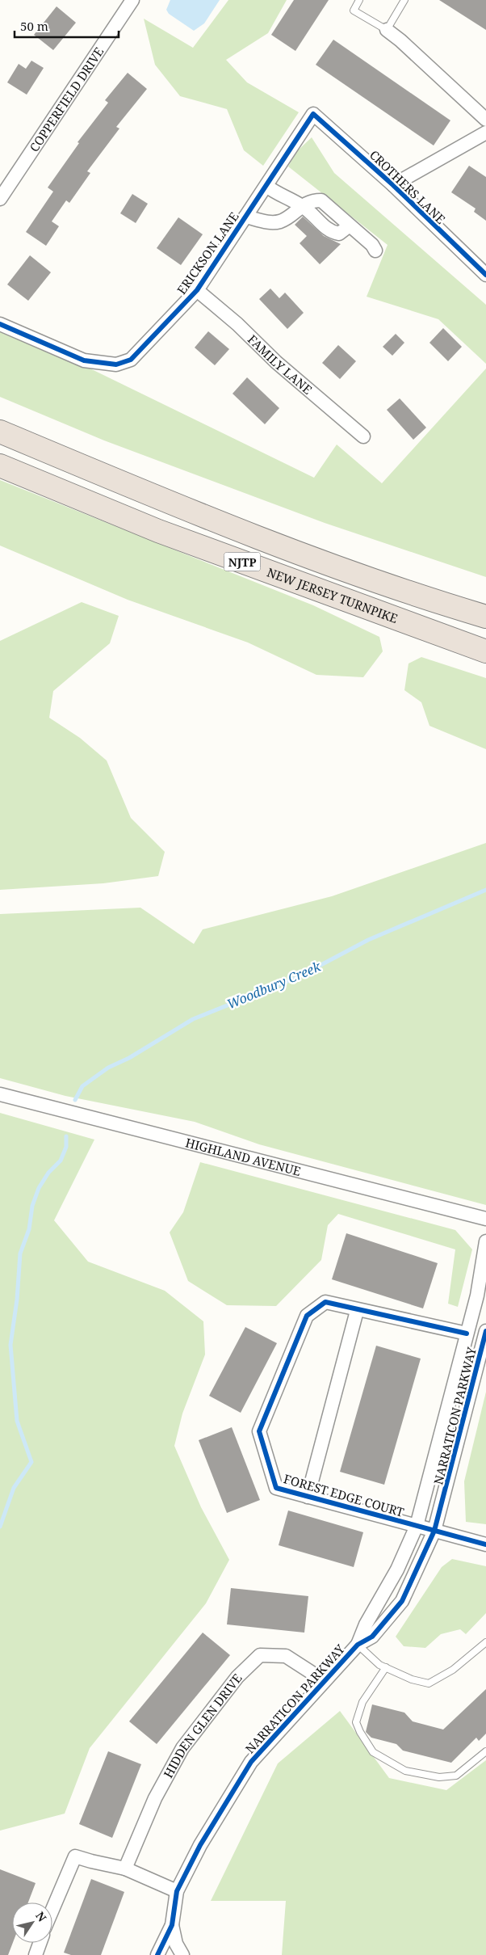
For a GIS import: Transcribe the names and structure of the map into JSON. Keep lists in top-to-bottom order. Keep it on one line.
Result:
{"streets":{"highway":["NJTP","NEW JERSEY TURNPIKE"],"street":["COPPERFIELD DRIVE","CROTHERS LANE","ERICKSON LANE","FAMILY LANE","HIGHLAND AVENUE","NARRATICON PARKWAY","FOREST EDGE COURT","HIDDEN GLEN DRIVE"]},"crossings":[["CROTHERS LANE","ERICKSON LANE"],["ERICKSON LANE","FAMILY LANE"],["NARRATICON PARKWAY","FOREST EDGE COURT"],["NARRATICON PARKWAY","HIDDEN GLEN DRIVE"]],"water":["Woodbury Creek"],"scale_bar":"50 m","north":"top right"}
